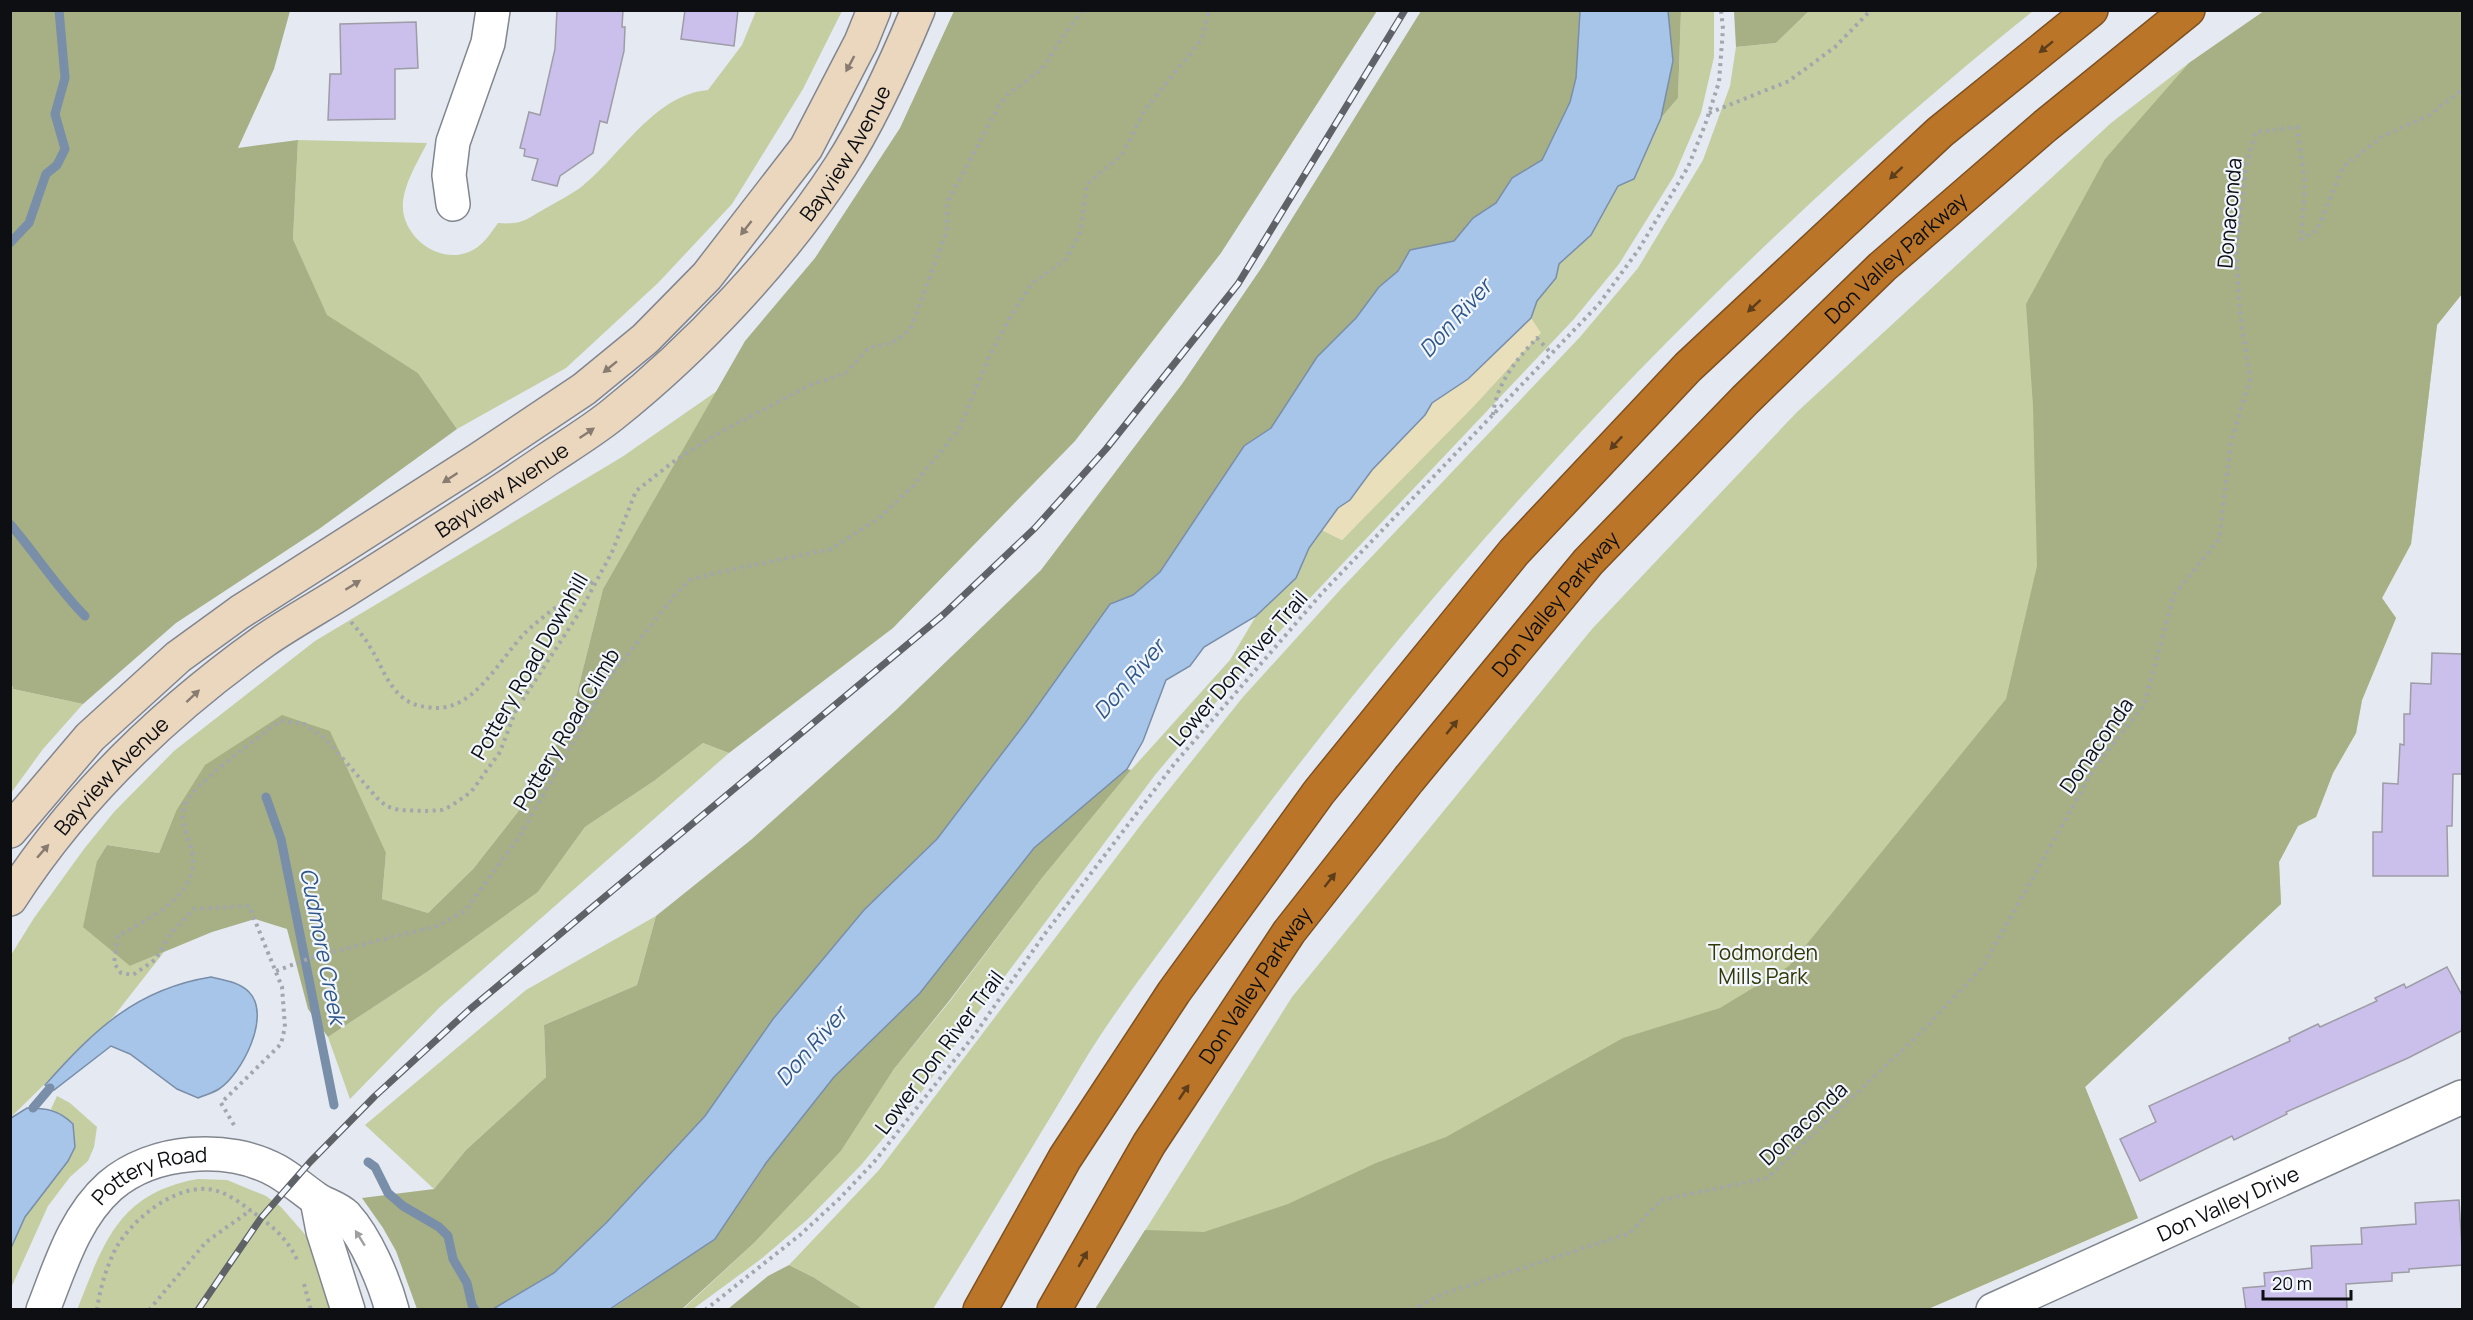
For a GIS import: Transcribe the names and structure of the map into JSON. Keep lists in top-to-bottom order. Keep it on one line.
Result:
{"streets":{"highway":["Don Valley Parkway"],"main road":["Bayview Avenue"],"street":["Pottery Road","Don Valley Drive"],"path":["Donaconda","Pottery Road Downhill","Lower Don River Trail","Pottery Road Climb"]},"crossings":[["Pottery Road Downhill","Pottery Road Climb"]],"water":["Don River","Cudmore Creek"],"parks":["Todmorden Mills Park"],"scale_bar":"20 m"}
